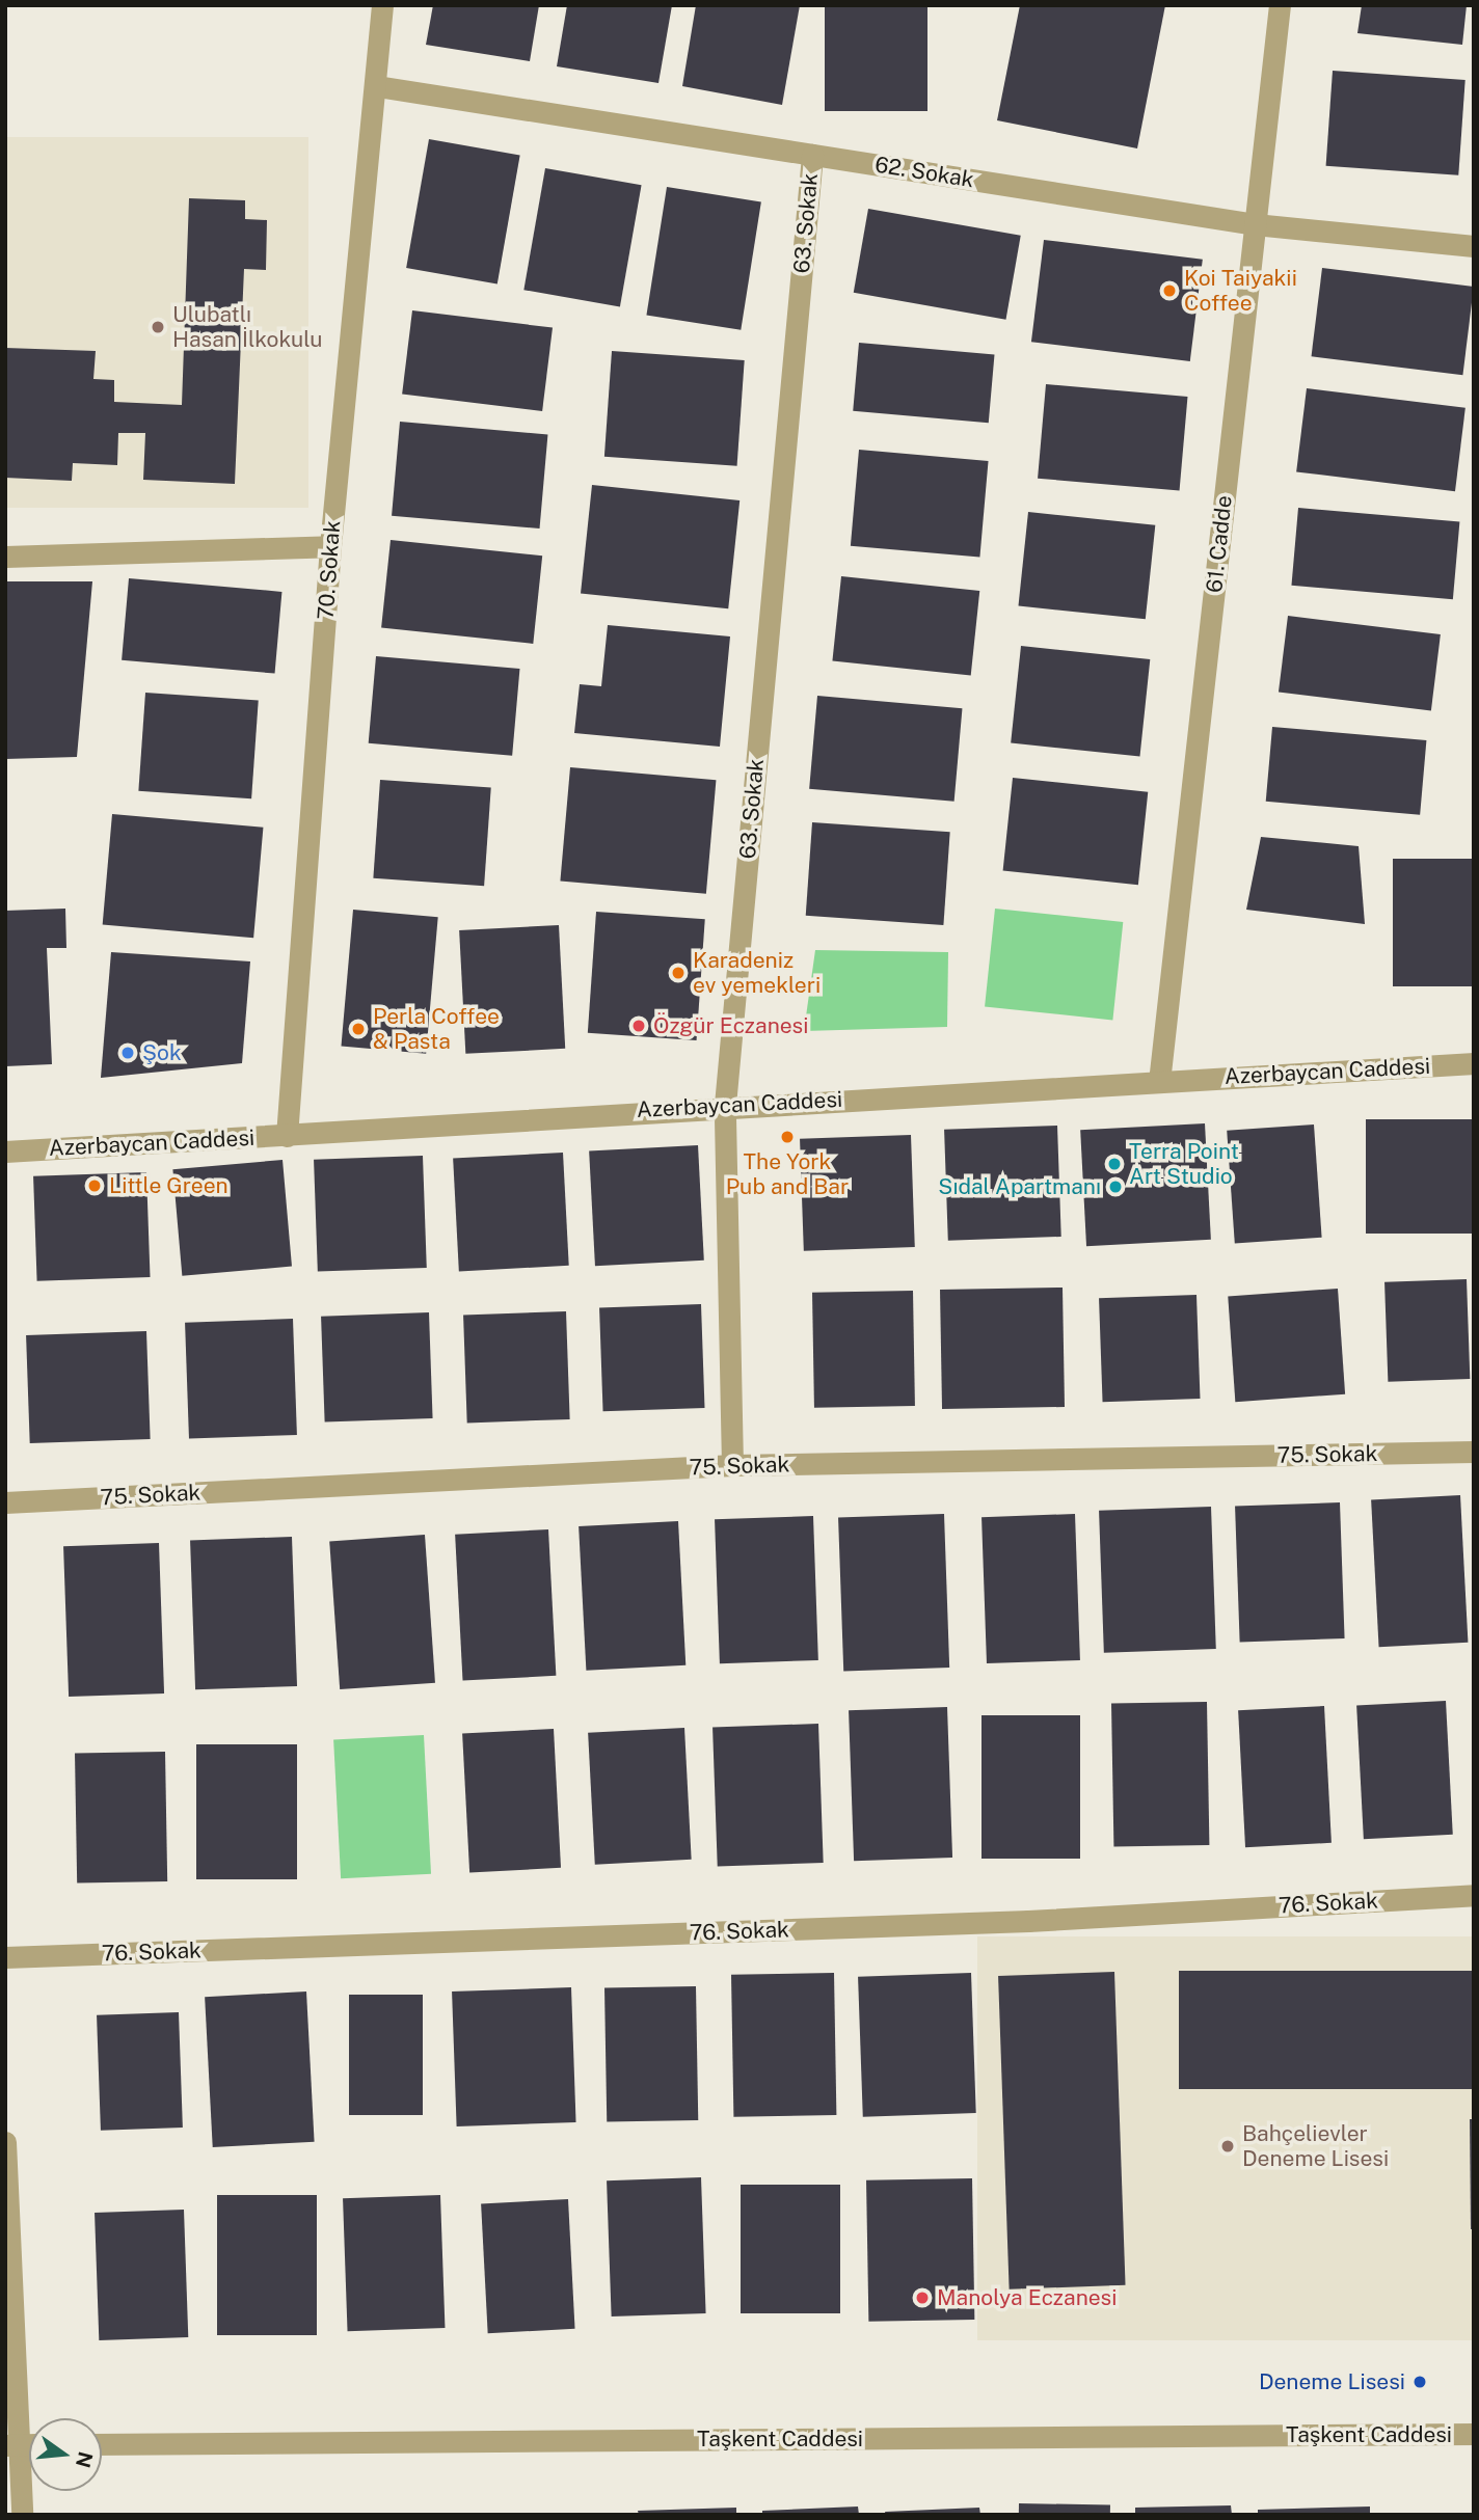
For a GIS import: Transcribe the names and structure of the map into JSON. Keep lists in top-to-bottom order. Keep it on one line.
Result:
{"streets":{"street":["62. Sokak","63. Sokak","61. Cadde","70. Sokak","Azerbaycan Caddesi","75. Sokak","76. Sokak","Taşkent Caddesi"]},"crossings":[["62. Sokak","63. Sokak"],["62. Sokak","61. Cadde"],["62. Sokak","70. Sokak"],["63. Sokak","Azerbaycan Caddesi"],["63. Sokak","75. Sokak"],["61. Cadde","Azerbaycan Caddesi"],["70. Sokak","Azerbaycan Caddesi"]],"places":["Koi Taiyakii Coffee","Ulubatlı Hasan İlkokulu","Karadeniz ev yemekleri","Özgür Eczanesi","Perla Coffee & Pasta","Şok","The York Pub and Bar","Terra Point Art Studio","Little Green","Sıdal Apartmanı","Bahçelievler Deneme Lisesi","Manolya Eczanesi","Deneme Lisesi"],"north":"right"}
